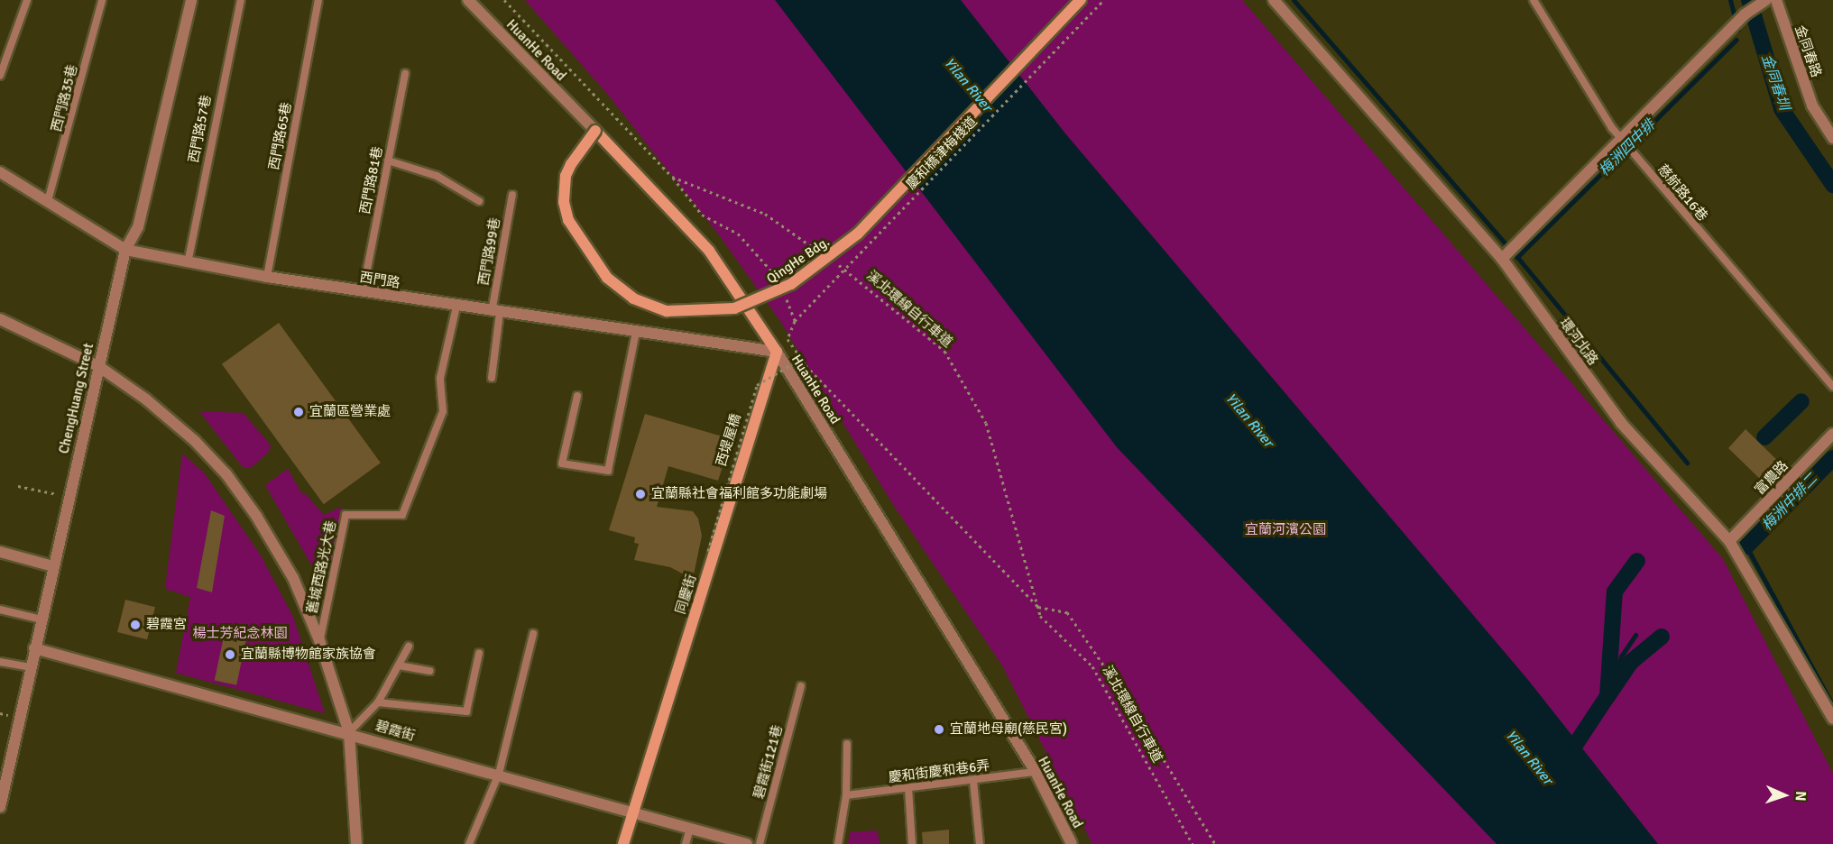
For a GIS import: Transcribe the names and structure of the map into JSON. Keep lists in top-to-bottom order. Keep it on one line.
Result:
{"streets":{"street":["HuanHe Road","金同春路","QingHe Bdg.","西門路","環河北路","ChengHuang Street","富農路","同慶街","碧霞街"],"lane":["西門路35巷","西門路57巷","西門路65巷","西門路81巷","慈航路16巷","西門路99巷","舊城西路光大巷","碧霞街121巷","慶和街慶和巷6弄"],"path":["慶和橋津梅棧道","溪北環線自行車道","西堤屋橋"]},"crossings":[["HuanHe Road","QingHe Bdg."],["HuanHe Road","西門路"],["HuanHe Road","同慶街"],["HuanHe Road","慶和街慶和巷6弄"],["西門路35巷","西門路"],["西門路57巷","西門路"],["西門路65巷","西門路"],["西門路81巷","西門路"],["西門路99巷","西門路"],["西門路","ChengHuang Street"],["西門路","舊城西路光大巷"],["西門路","同慶街"],["環河北路","富農路"],["ChengHuang Street","碧霞街"],["同慶街","碧霞街"]],"water":["金同春圳","Yilan River","梅洲四中排","梅洲中排二"],"parks":["宜蘭河濱公園","楊士芳紀念林園"],"places":["宜蘭區營業處","宜蘭縣社會福利館多功能劇場","碧霞宮","宜蘭縣博物館家族協會","宜蘭地母廟(慈民宮)"],"north":"right"}
